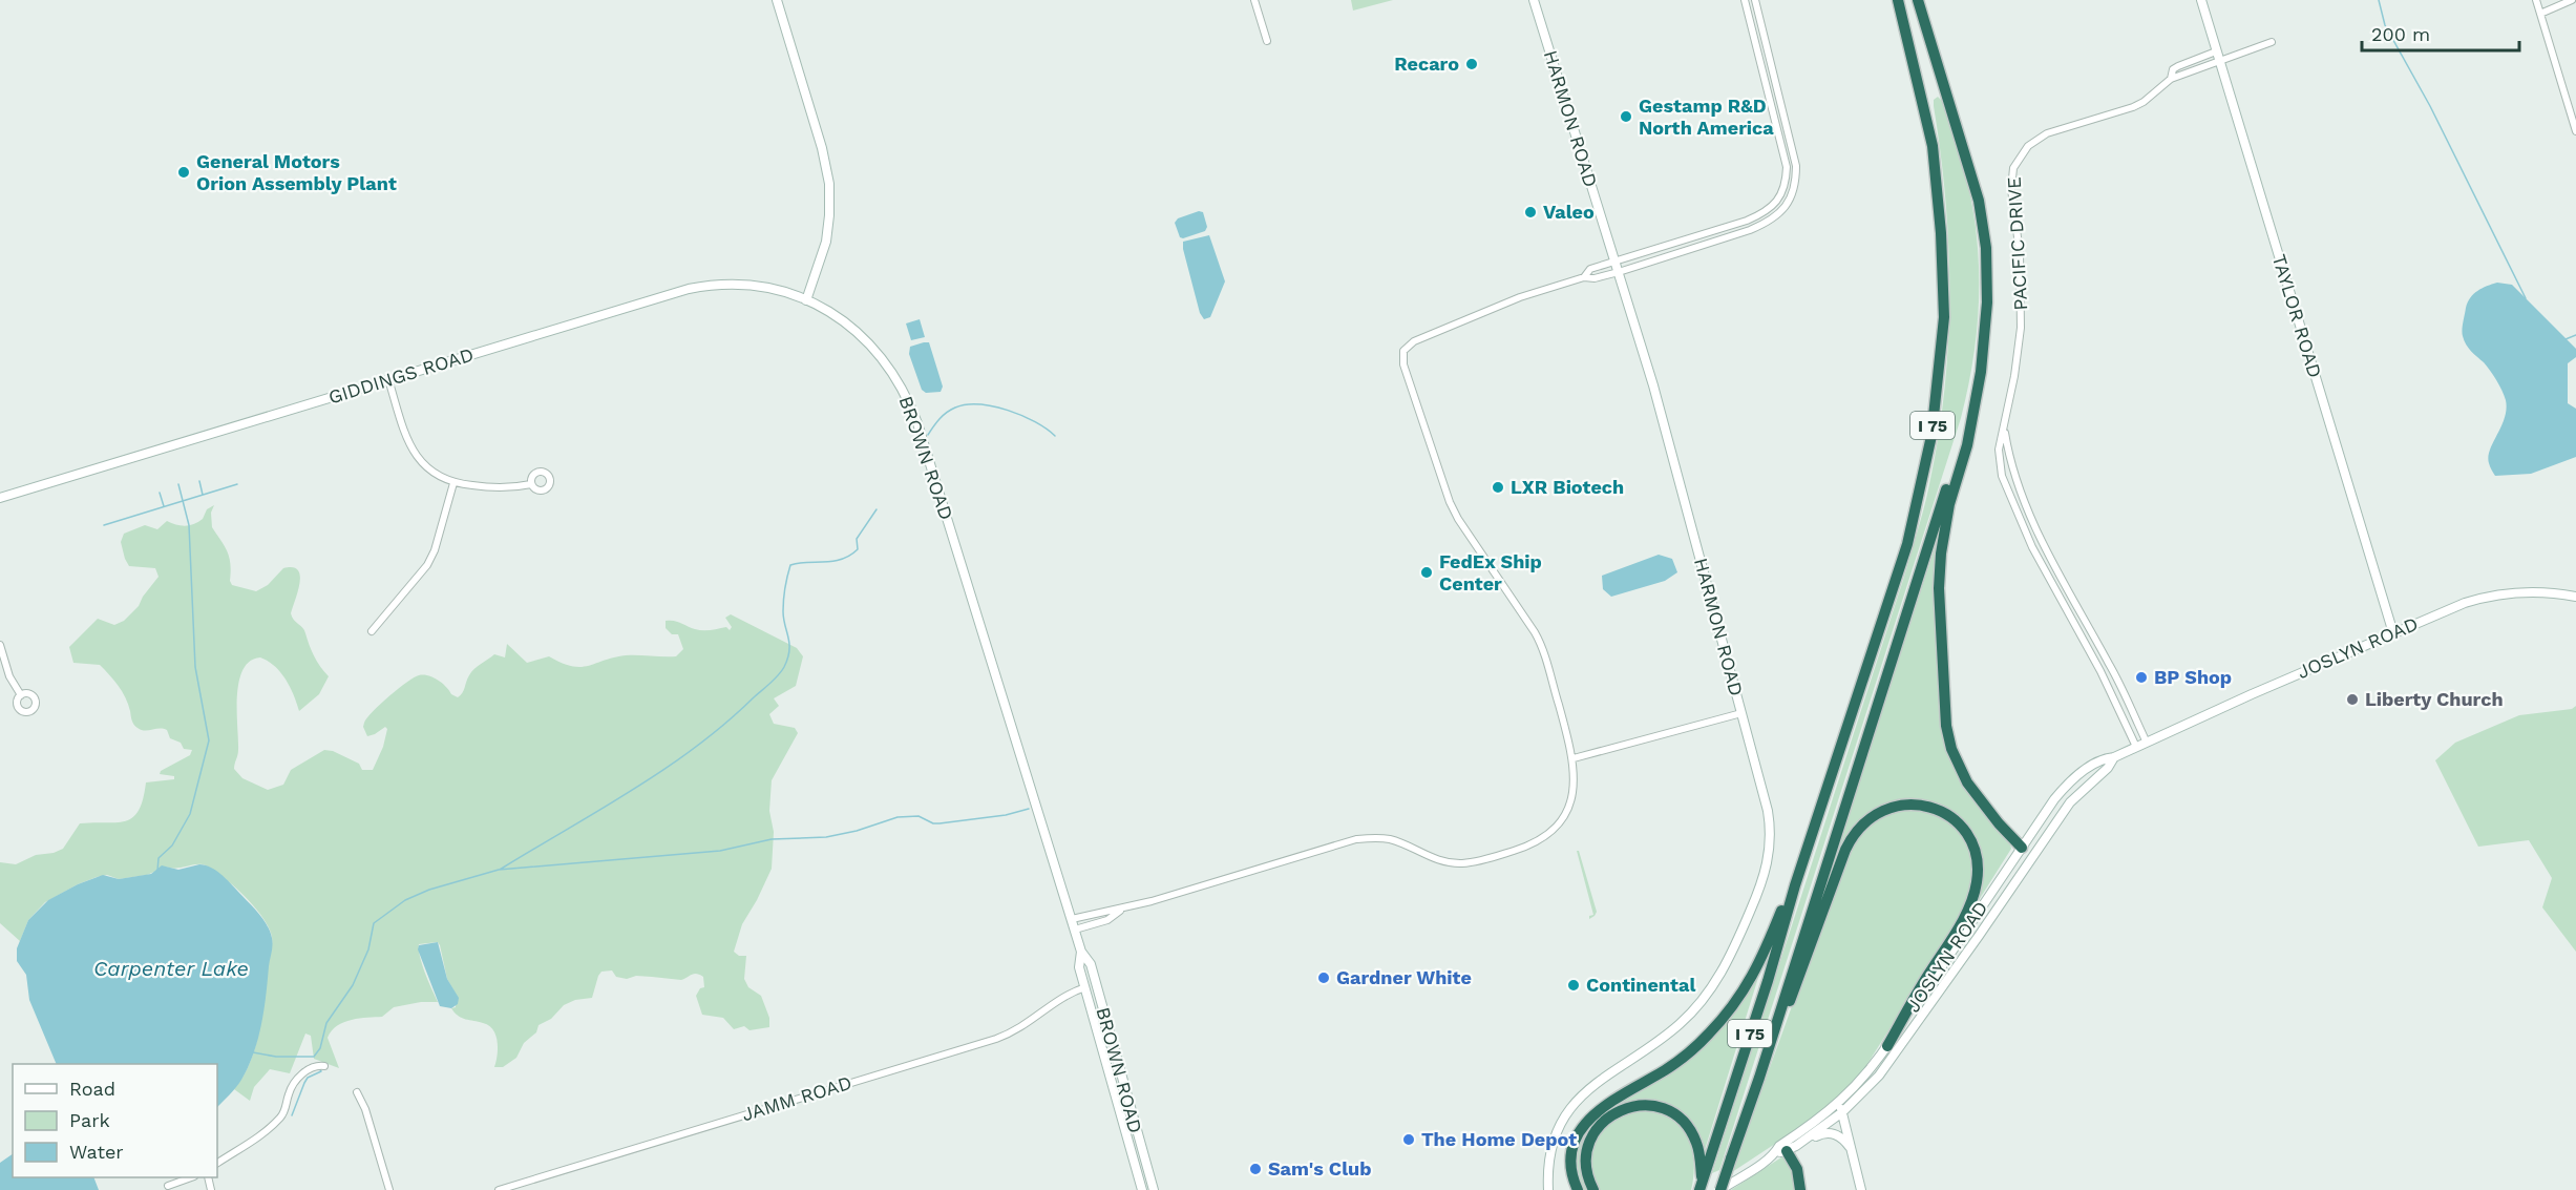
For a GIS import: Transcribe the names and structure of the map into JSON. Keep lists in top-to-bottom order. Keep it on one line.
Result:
{"streets":{"highway":["I 75"],"main road":["HARMON ROAD","TAYLOR ROAD","GIDDINGS ROAD","BROWN ROAD","JOSLYN ROAD"],"street":["PACIFIC DRIVE","JAMM ROAD"]},"crossings":[["PACIFIC DRIVE","TAYLOR ROAD"],["PACIFIC DRIVE","JOSLYN ROAD"],["TAYLOR ROAD","JOSLYN ROAD"],["GIDDINGS ROAD","BROWN ROAD"],["I 75","JOSLYN ROAD"],["BROWN ROAD","JAMM ROAD"]],"water":["Carpenter Lake"],"places":["Recaro","Gestamp R&D North America","General Motors Orion Assembly Plant","Valeo","LXR Biotech","FedEx Ship Center","BP Shop","Liberty Church","Gardner White","Continental","The Home Depot","Sam's Club"],"legend":["Road","Park","Water"],"scale_bar":"200 m"}
